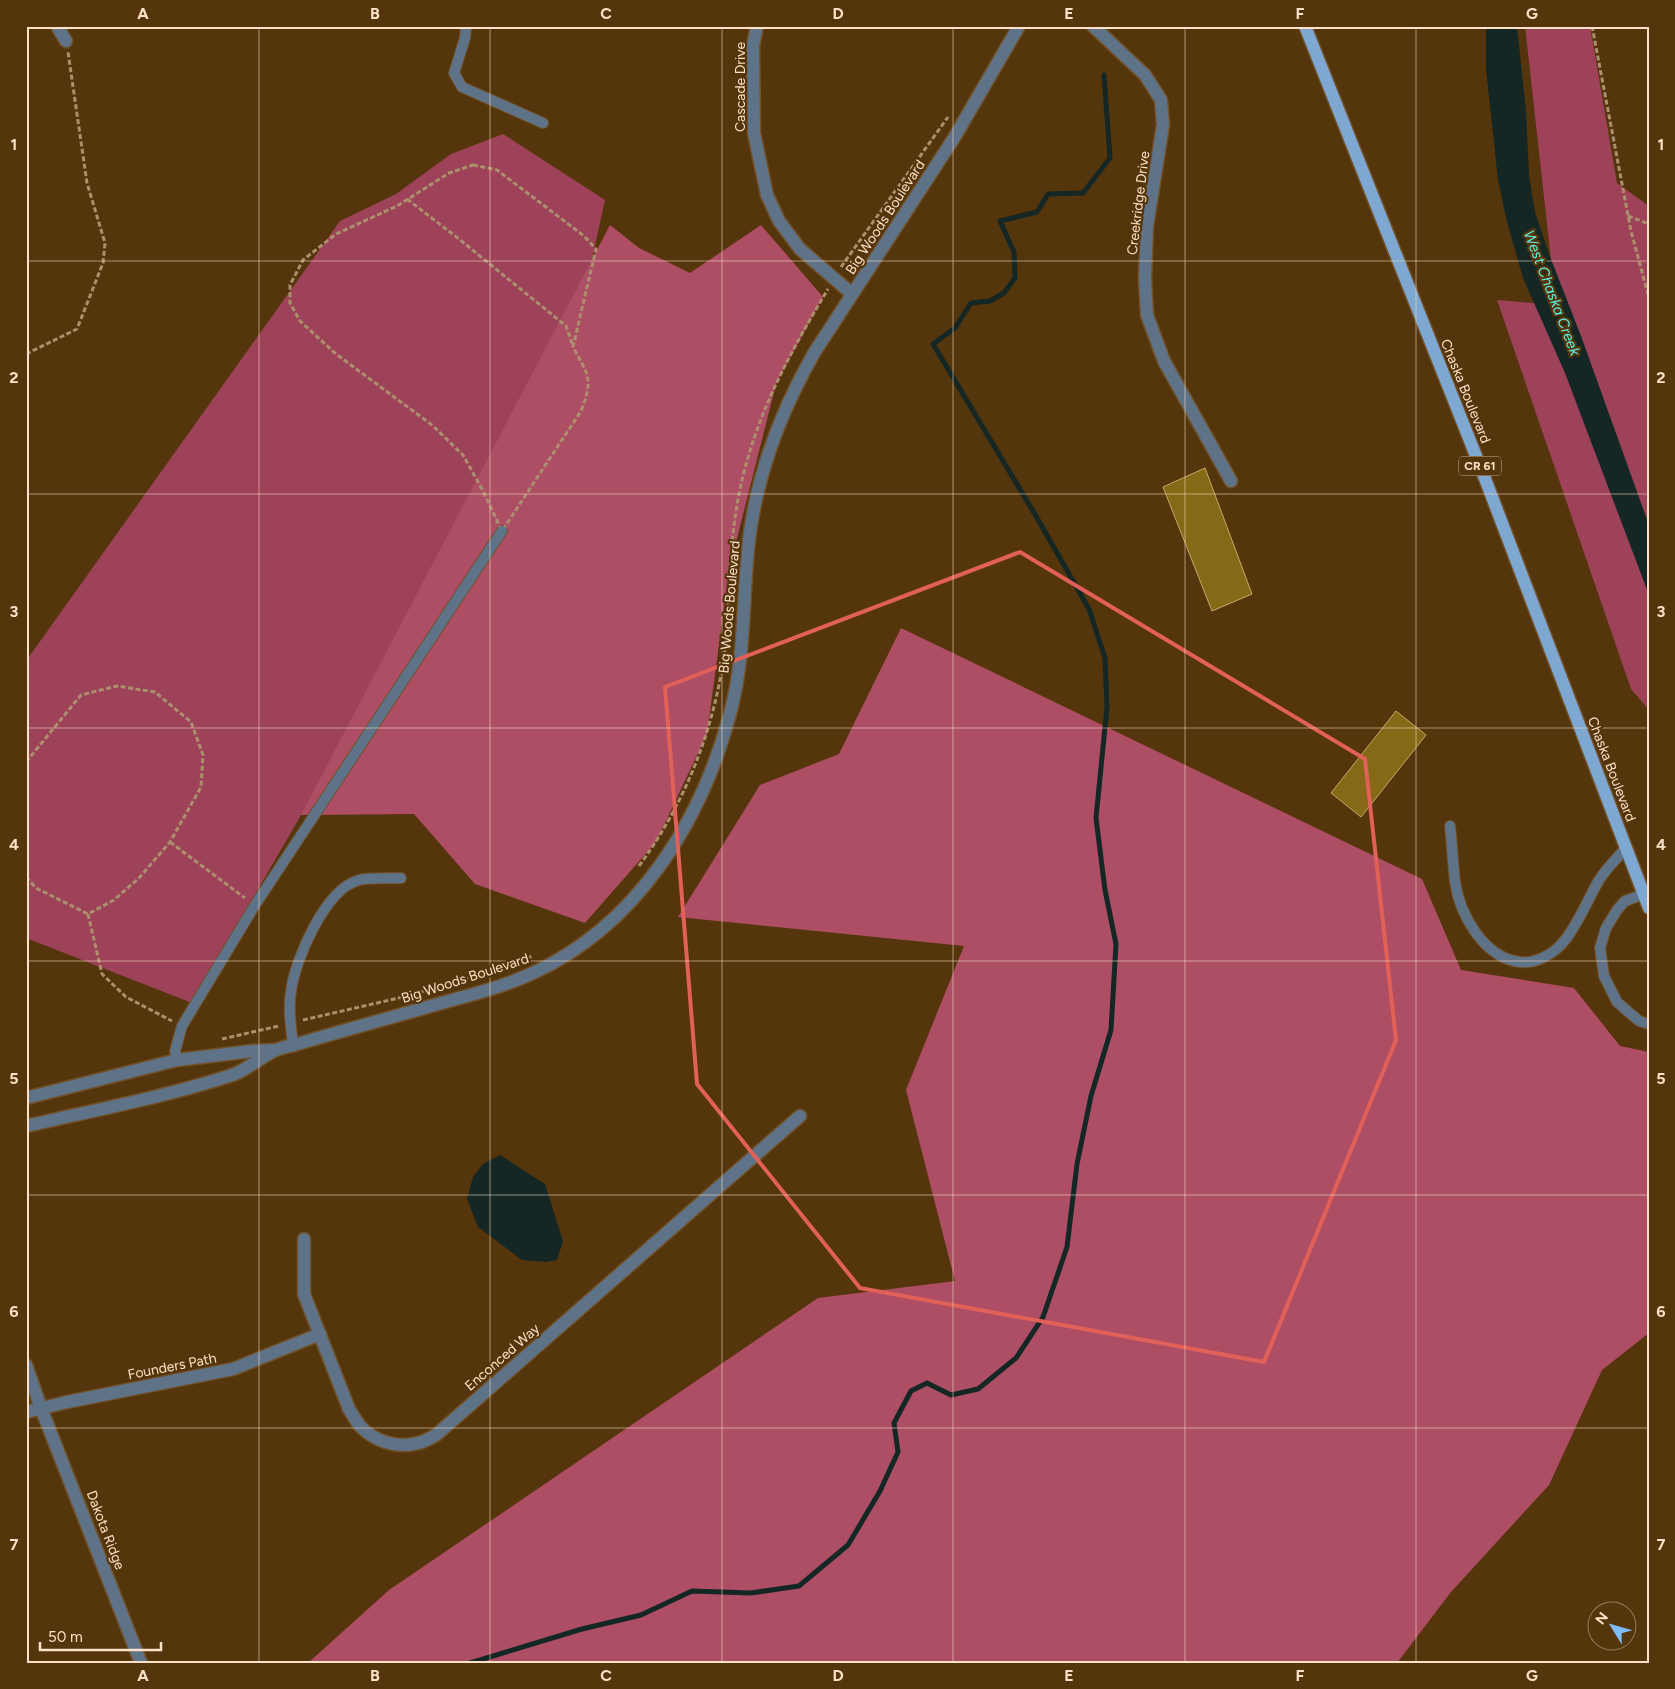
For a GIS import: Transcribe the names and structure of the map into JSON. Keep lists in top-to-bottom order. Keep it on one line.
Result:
{"streets":{"main road":["Chaska Boulevard","CR 61"],"street":["Cascade Drive","Creekridge Drive","Big Woods Boulevard","Enconced Way","Founders Path","Dakota Ridge"]},"crossings":[["Cascade Drive","Big Woods Boulevard"],["Enconced Way","Founders Path"],["Founders Path","Dakota Ridge"]],"water":["West Chaska Creek"],"scale_bar":"50 m","north":"top left","grid":{"columns":["A","B","C","D","E","F","G"],"rows":["1","2","3","4","5","6","7"]}}
